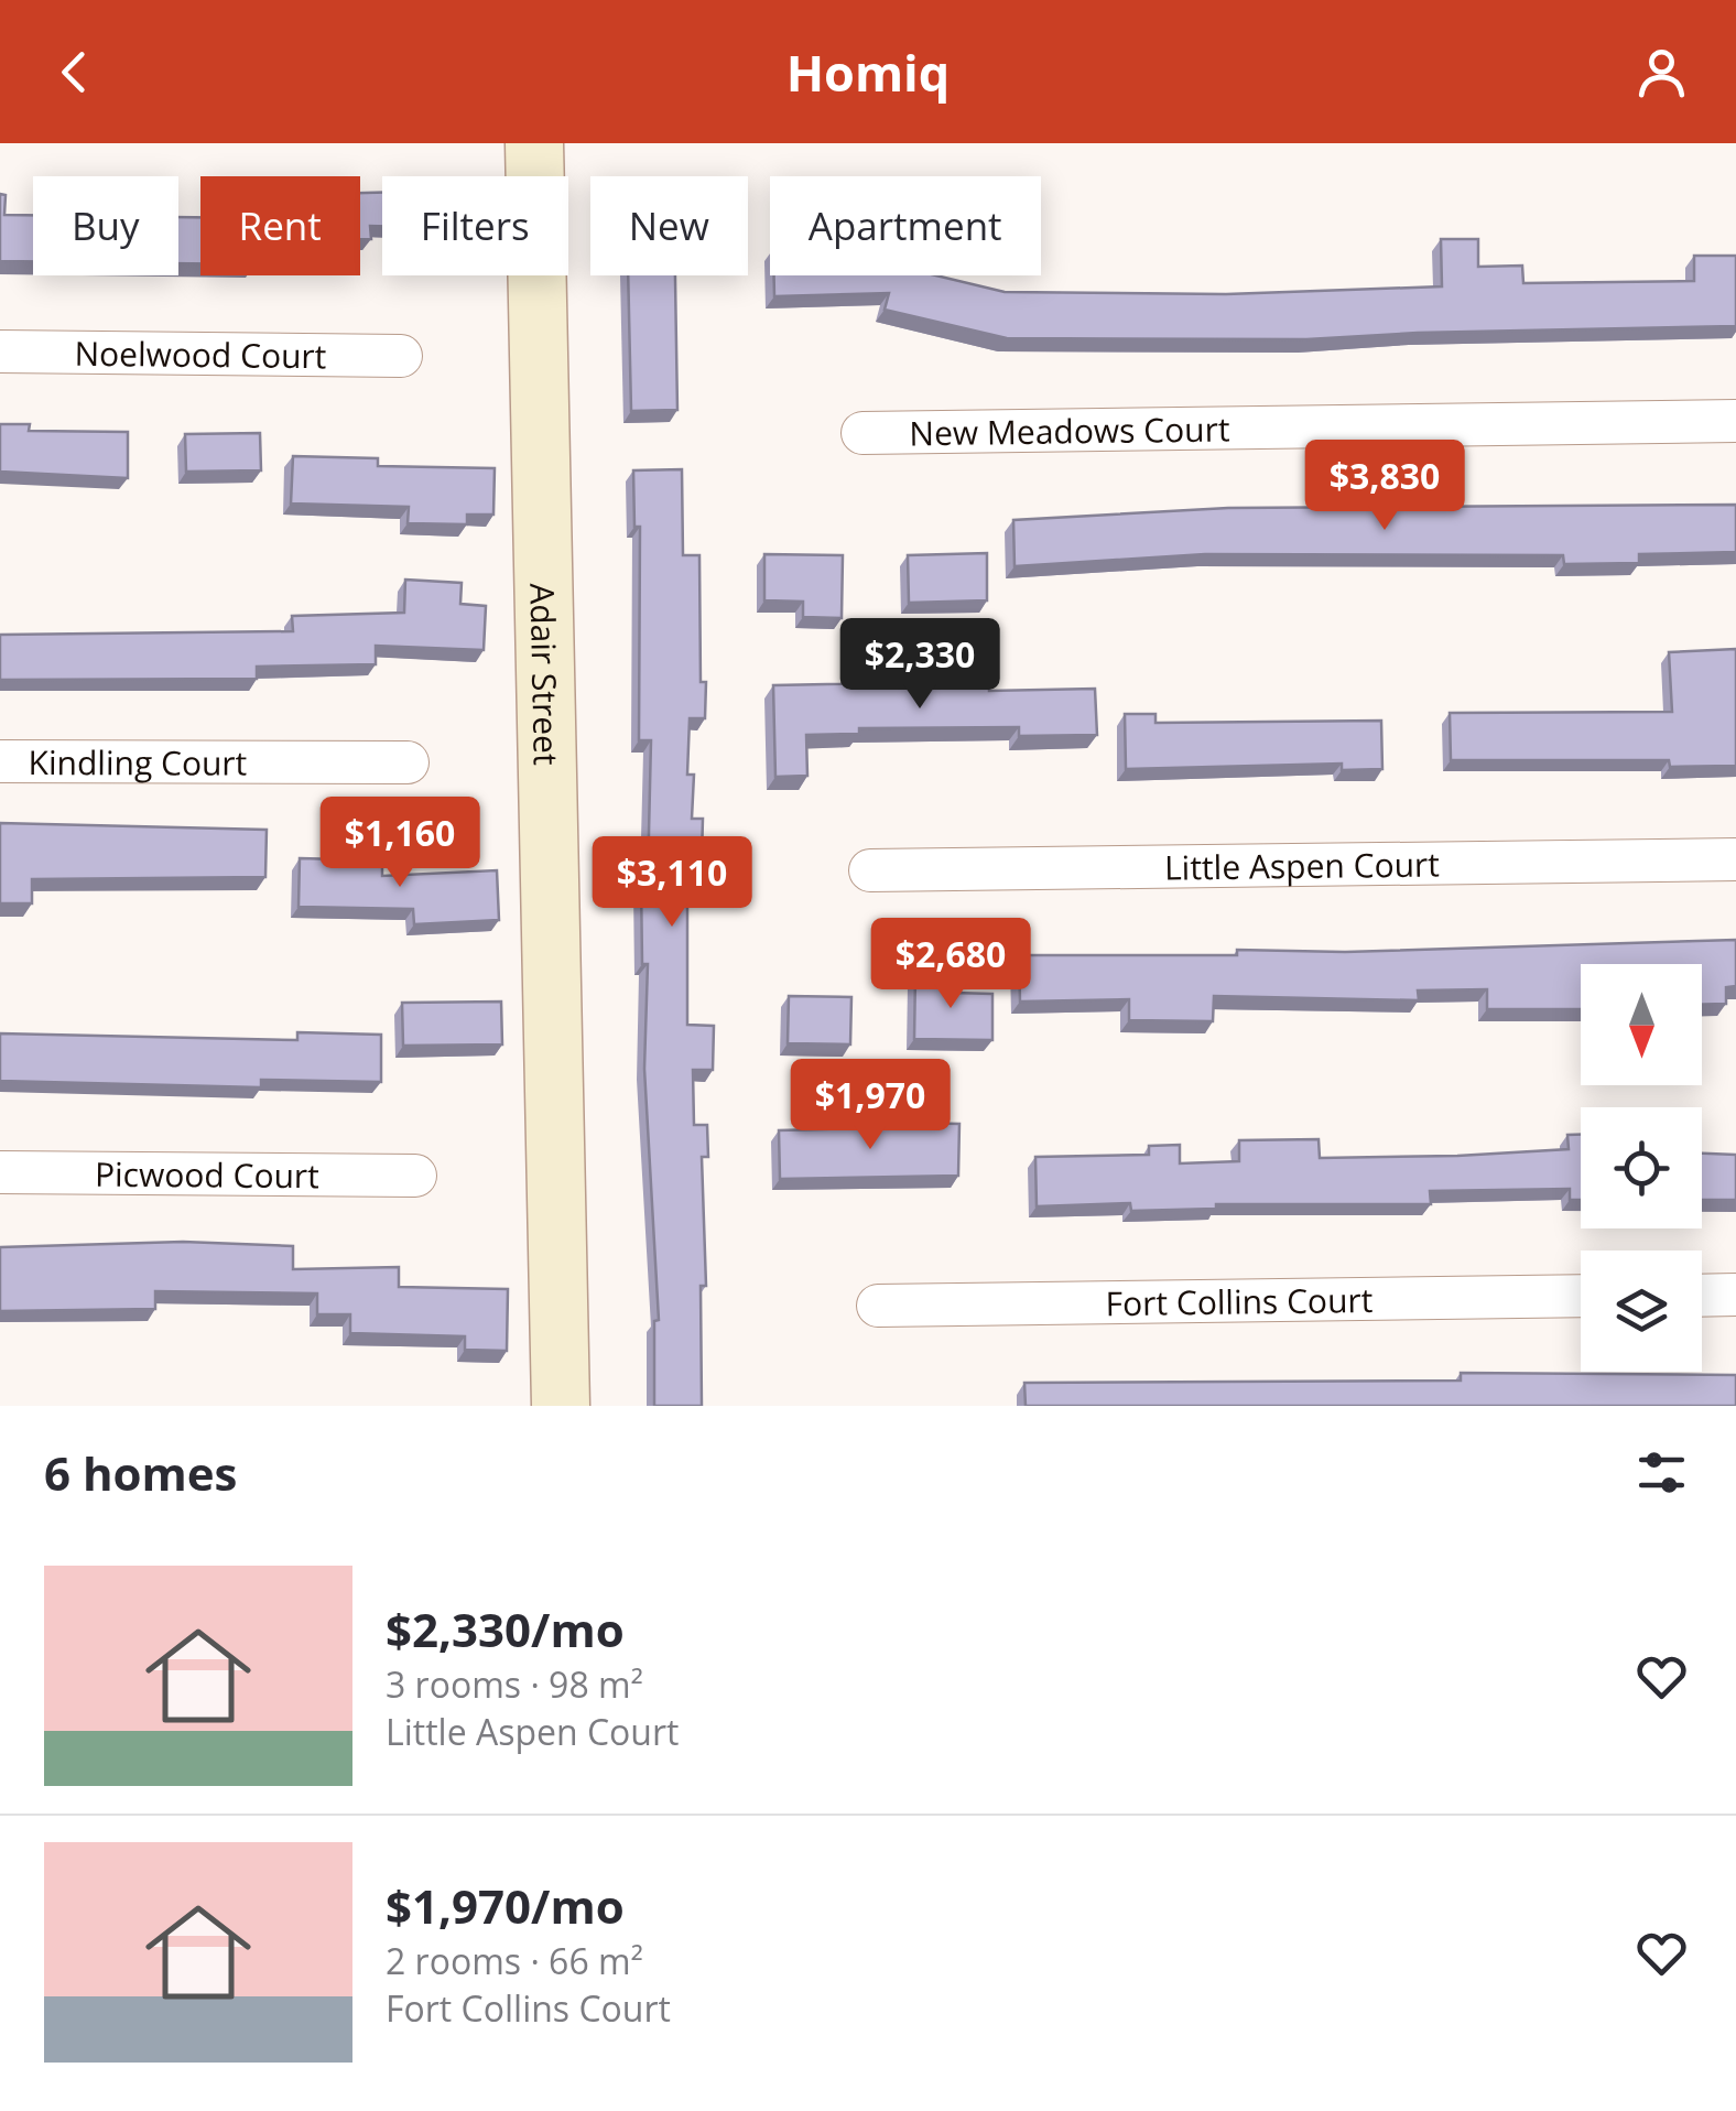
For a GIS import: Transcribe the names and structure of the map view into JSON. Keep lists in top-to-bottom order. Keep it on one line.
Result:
{"streets":{"street":["Noelwood Court","New Meadows Court","Adair Street","Kindling Court","Little Aspen Court","Picwood Court","Fort Collins Court"]},"north":"bottom","page":{"header":"Homiq","chip":["Buy","Rent","Filters","New","Apartment"],"price":["$3,830","$2,330","$1,160","$3,110","$2,680","$1,970"],"heading":"6 homes","list":[{"name":"$2,330/mo","note":"3 rooms · 98 m² · Little Aspen Court"},{"name":"$1,970/mo","note":"2 rooms · 66 m² · Fort Collins Court"}]}}
